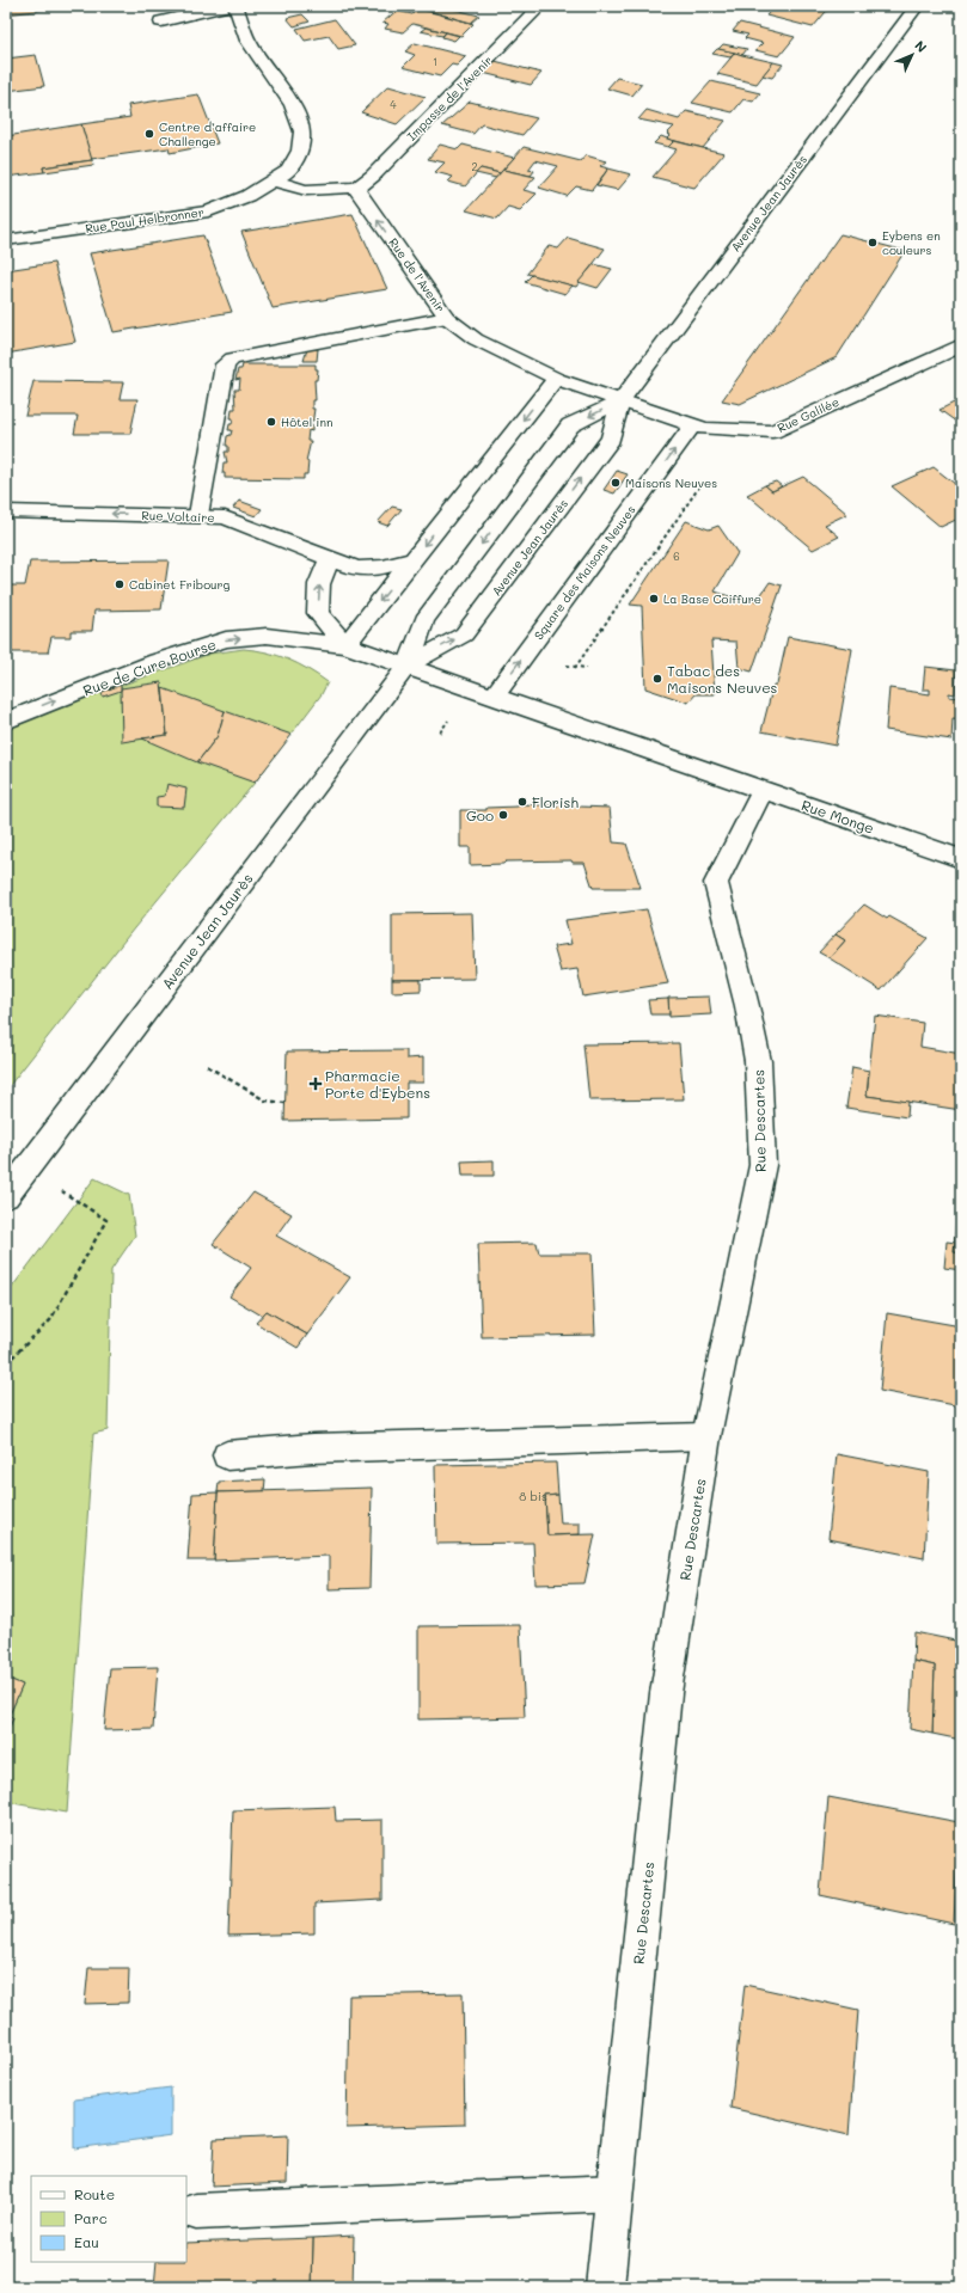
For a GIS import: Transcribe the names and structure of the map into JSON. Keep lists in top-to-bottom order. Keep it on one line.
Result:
{"streets":{"street":["Impasse de l'Avenir","Avenue Jean Jaurès","Rue Paul Helbronner","Rue de l'Avenir","Rue Galilée","Rue Voltaire","Square des Maisons Neuves","Rue de Cure Bourse","Rue Monge","Rue Descartes"]},"crossings":[["Impasse de l'Avenir","Rue de l'Avenir"],["Avenue Jean Jaurès","Rue de l'Avenir"],["Avenue Jean Jaurès","Rue Galilée"],["Avenue Jean Jaurès","Rue de Cure Bourse"],["Rue de l'Avenir","Rue Galilée"],["Rue Galilée","Square des Maisons Neuves"],["Square des Maisons Neuves","Rue Monge"],["Rue Monge","Rue Descartes"]],"one_way":["Rue de l'Avenir","Rue Voltaire","Rue de Cure Bourse"],"places":{"other":["Centre d’affaire Challenge","Eybens en couleurs","Hôtel inn","Maisons Neuves","Cabinet Fribourg","La Base Coiffure","Tabac des Maisons Neuves","Florish","Goo"],"health":["Pharmacie Porte d'Eybens"]},"house_numbers":["1","4","2","6","8 bis"],"legend":["Route","Parc","Eau"],"north":"top right"}
